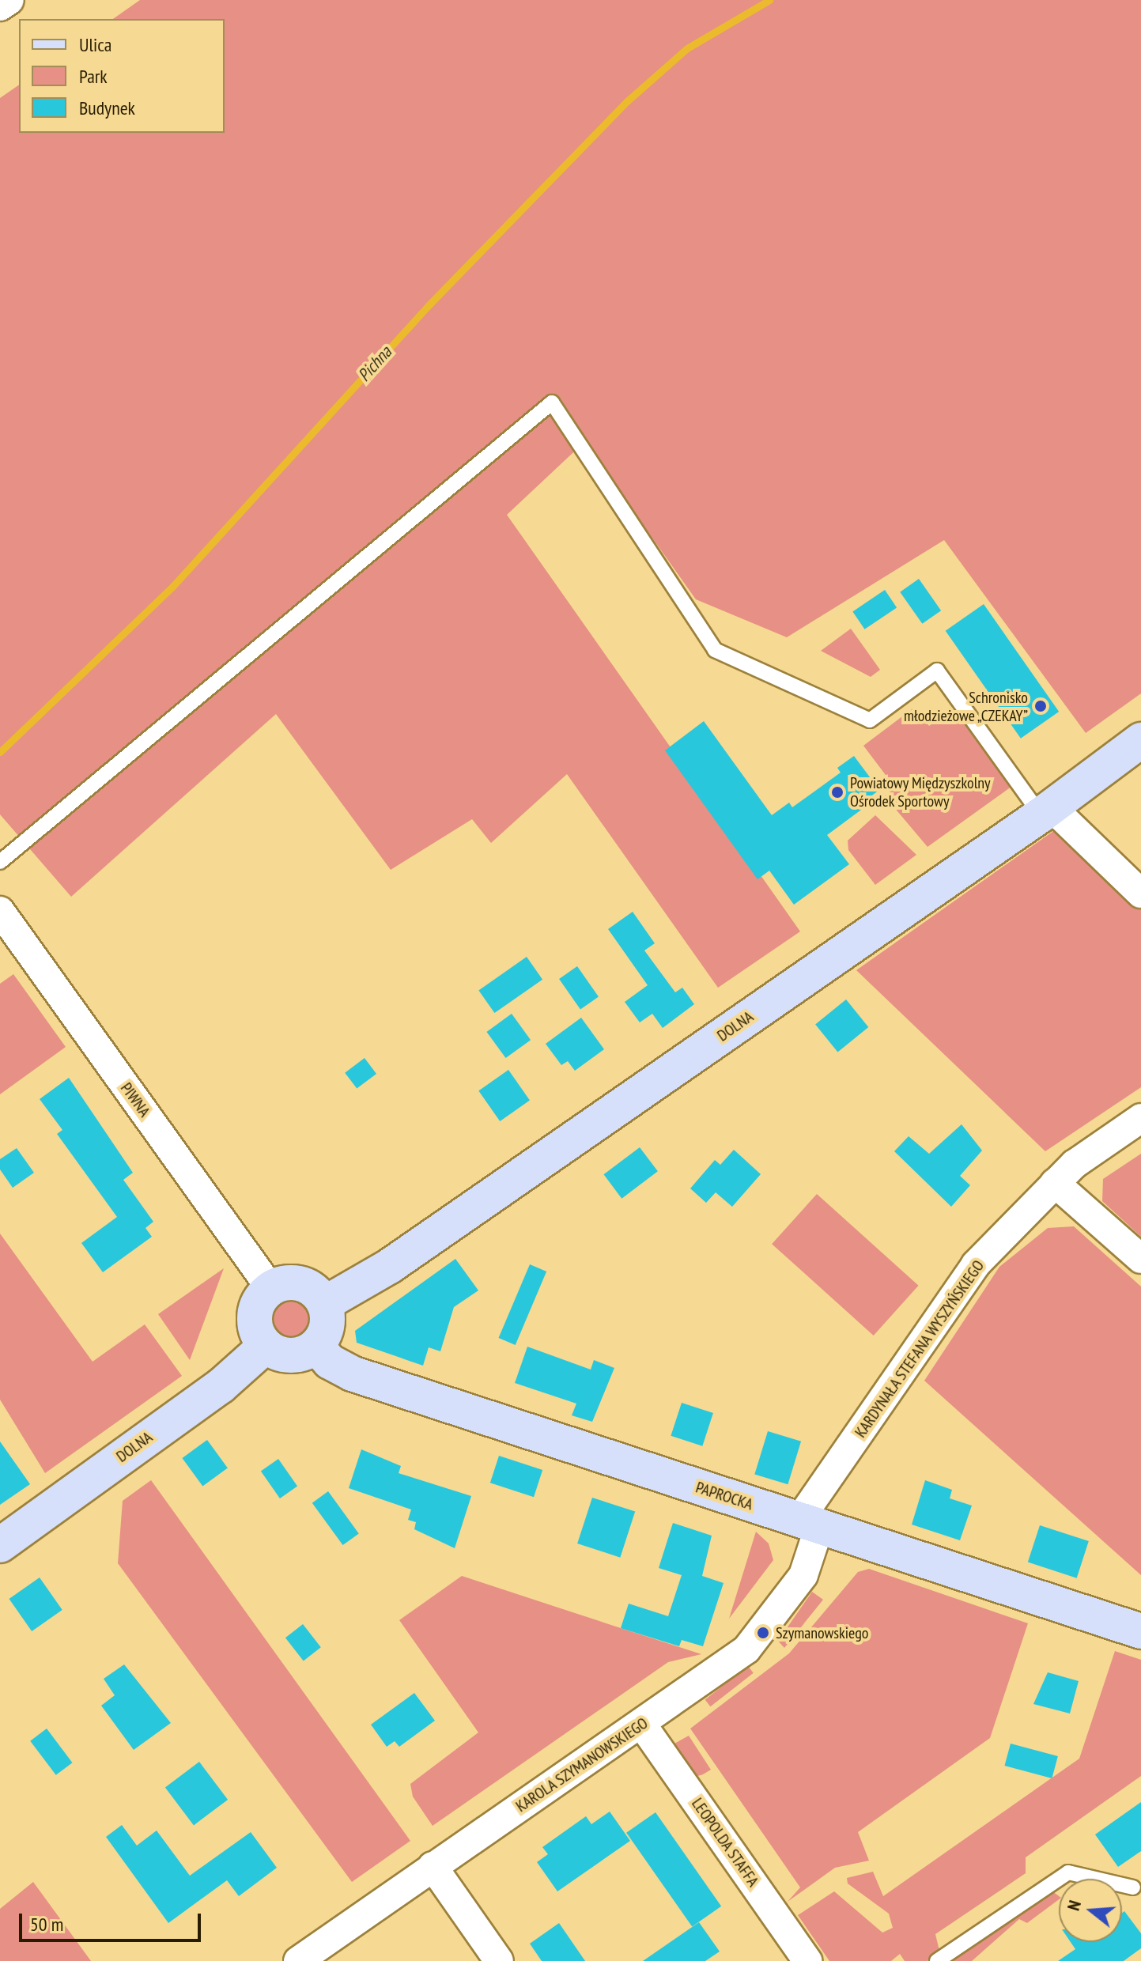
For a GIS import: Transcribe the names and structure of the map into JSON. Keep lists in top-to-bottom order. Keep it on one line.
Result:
{"streets":{"street":["DOLNA","PIWNA","KARDYNAŁA STEFANA WYSZYŃSKIEGO","PAPROCKA","KAROLA SZYMANOWSKIEGO","LEOPOLDA STAFFA"]},"crossings":[["DOLNA","PIWNA"],["DOLNA","PAPROCKA"],["PIWNA","PAPROCKA"],["KARDYNAŁA STEFANA WYSZYŃSKIEGO","PAPROCKA"],["KARDYNAŁA STEFANA WYSZYŃSKIEGO","KAROLA SZYMANOWSKIEGO"],["PAPROCKA","KAROLA SZYMANOWSKIEGO"],["KAROLA SZYMANOWSKIEGO","LEOPOLDA STAFFA"]],"water":["Pichna"],"places":["Schronisko młodzieżowe „CZEKAY”","Powiatowy Międzyszkolny Ośrodek Sportowy","Szymanowskiego"],"legend":["Ulica","Park","Budynek"],"scale_bar":"50 m","north":"left"}
